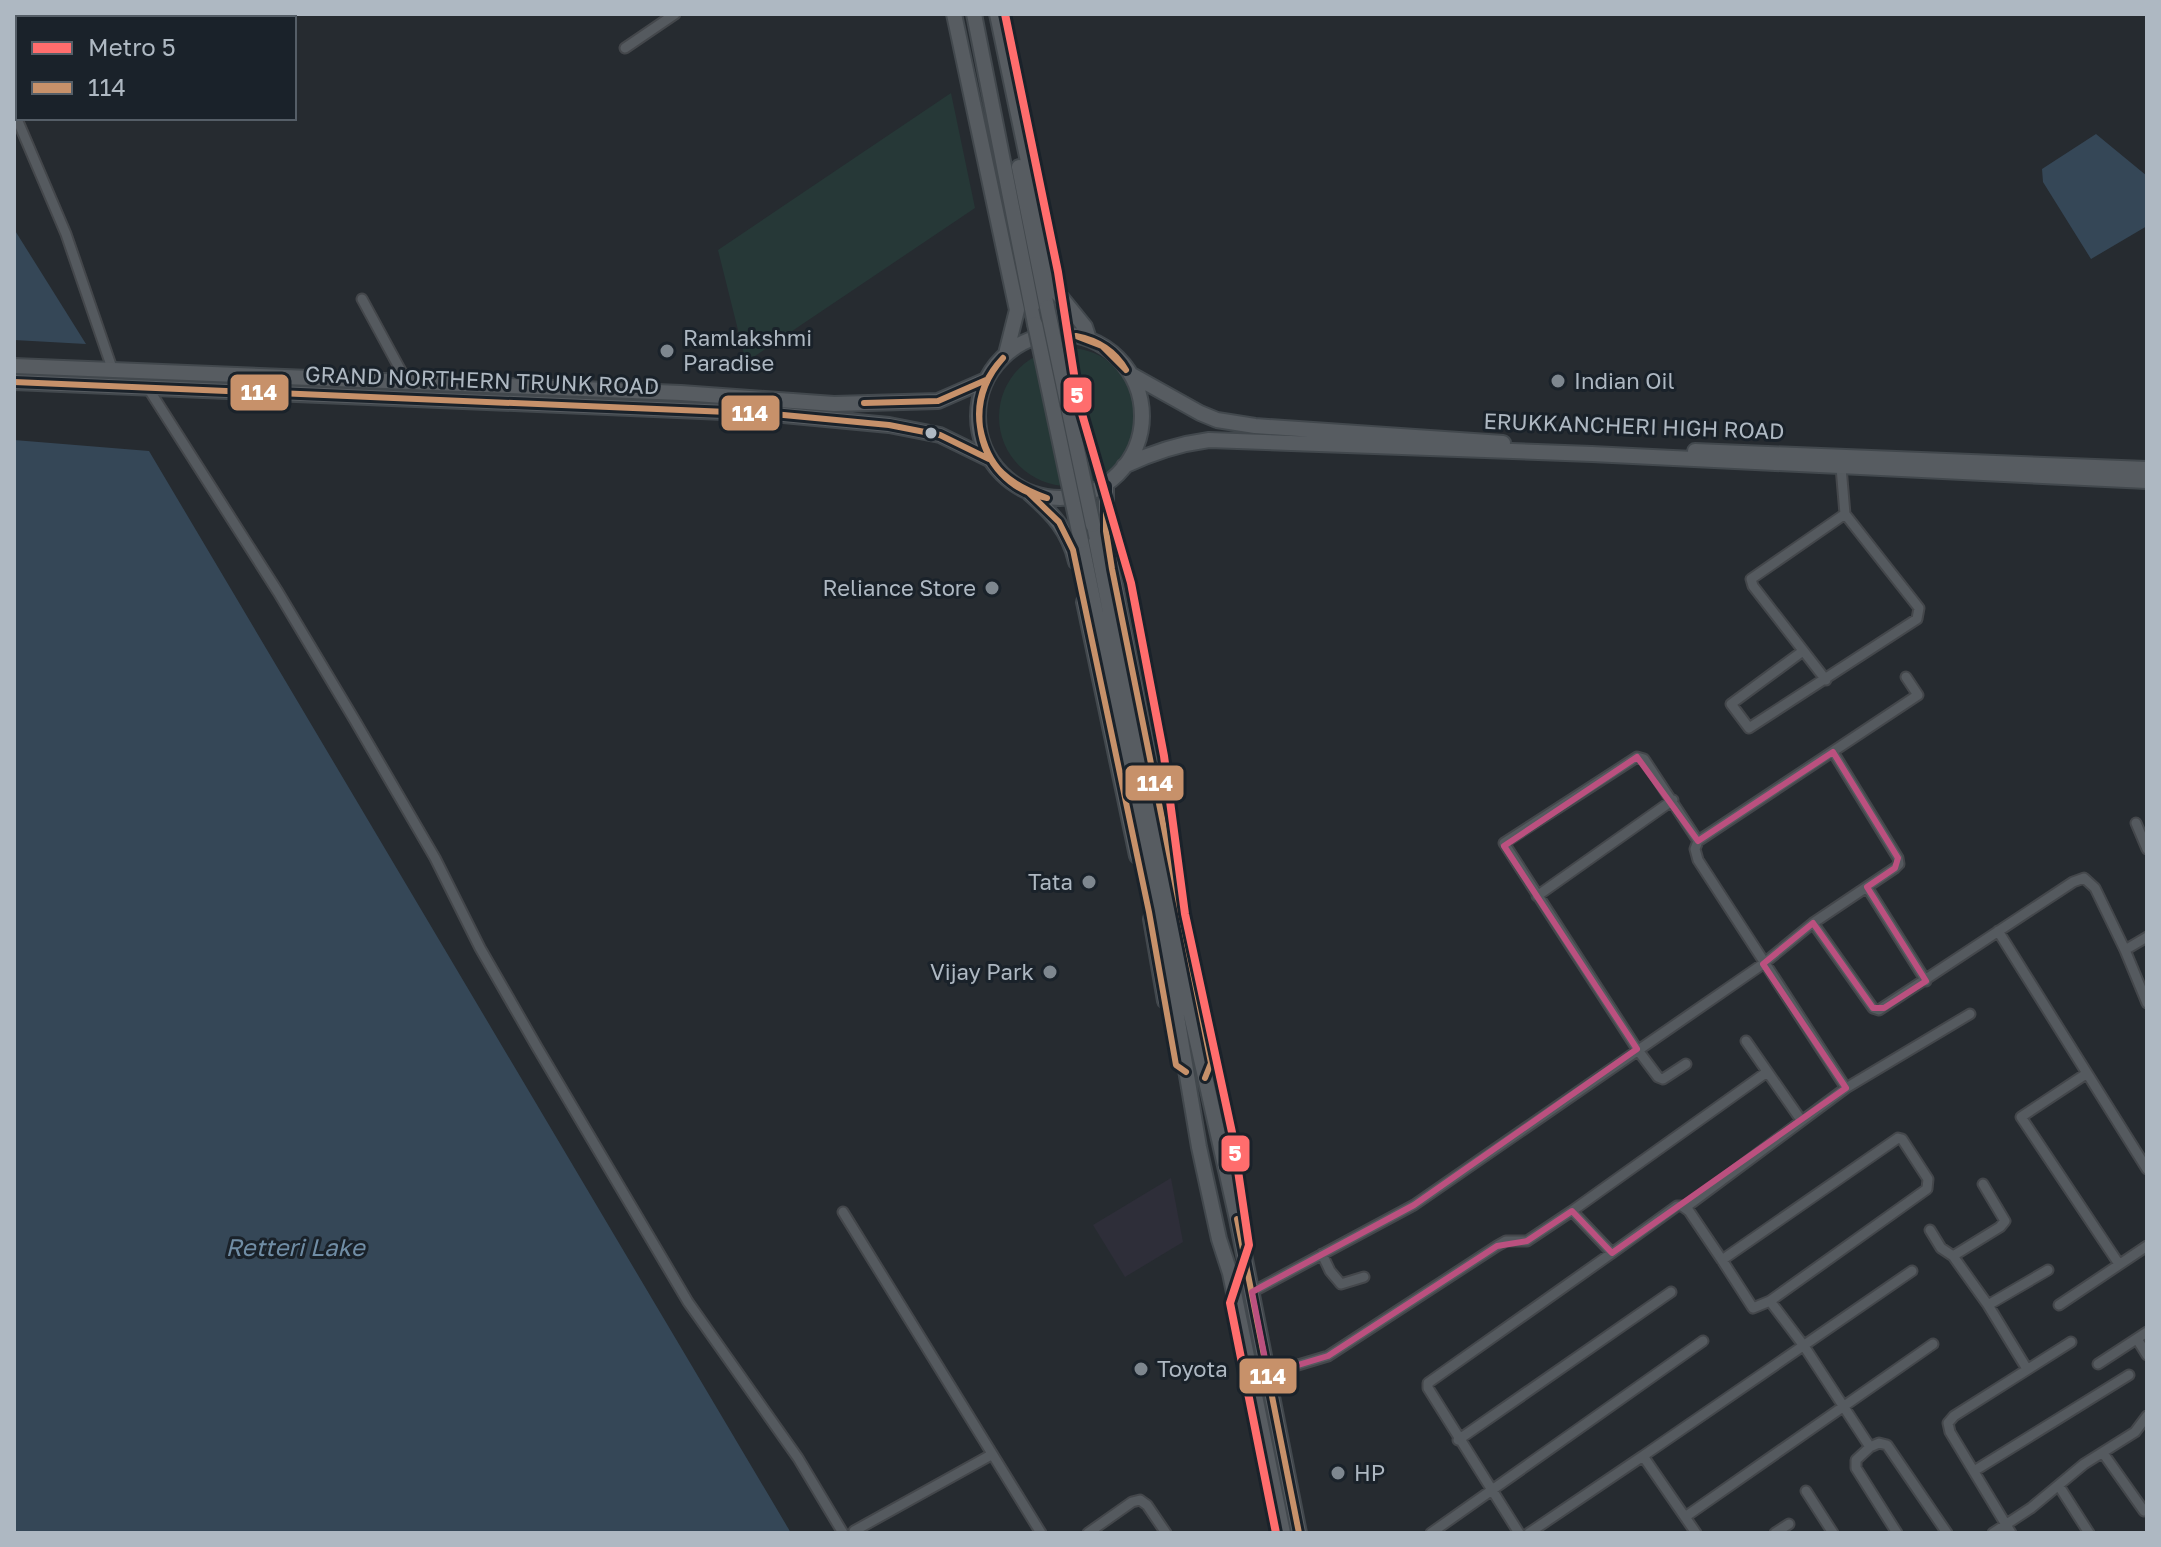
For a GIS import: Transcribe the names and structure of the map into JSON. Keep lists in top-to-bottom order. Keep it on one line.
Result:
{"streets":{"main road":["GRAND NORTHERN TRUNK ROAD","ERUKKANCHERI HIGH ROAD"]},"crossings":[["GRAND NORTHERN TRUNK ROAD","ERUKKANCHERI HIGH ROAD"]],"water":["Retteri Lake"],"places":["Ramlakshmi Paradise","Indian Oil","Reliance Store","Tata","Vijay Park","Toyota","HP"],"lines":["metro line 5","transit line 114"],"legend":["Metro 5","114"]}
